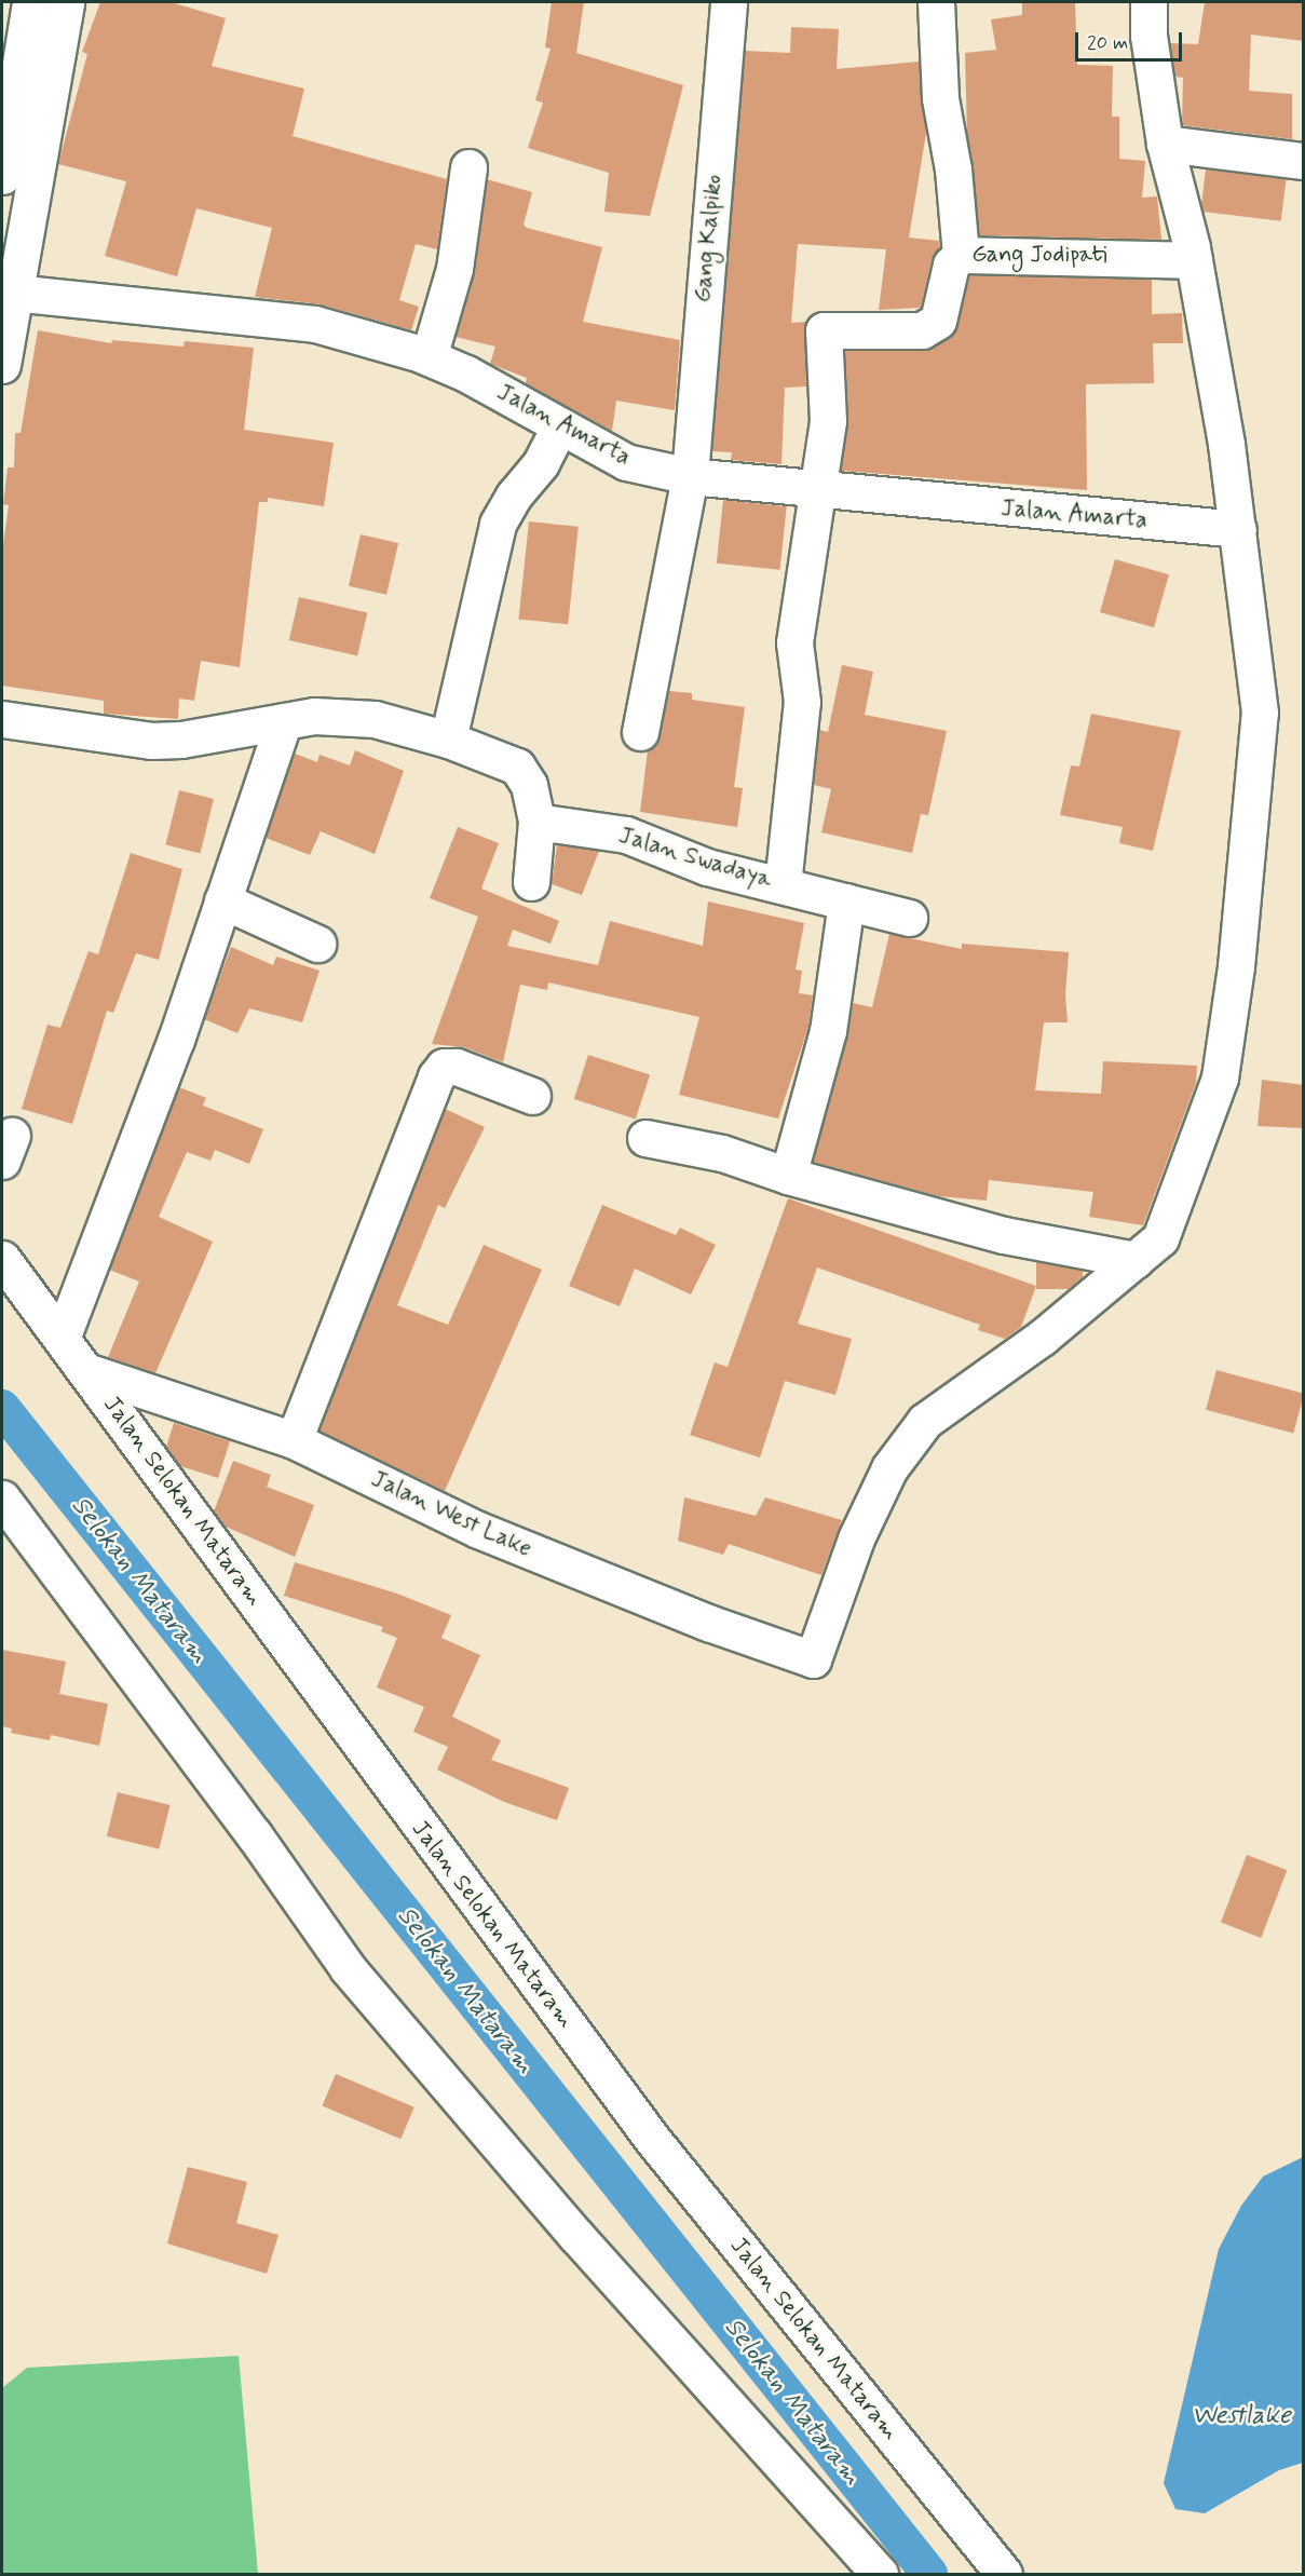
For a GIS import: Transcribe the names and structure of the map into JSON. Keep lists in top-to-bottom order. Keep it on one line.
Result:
{"streets":{"main road":["Gang Kalpiko","Gang Jodipati","Jalan Amarta","Jalan Swadaya","Jalan Selokan Mataram","Jalan West Lake"]},"crossings":[["Gang Kalpiko","Jalan Amarta"],["Gang Jodipati","Jalan Amarta"],["Jalan Selokan Mataram","Jalan West Lake"]],"water":["Selokan Mataram","Westlake"],"scale_bar":"20 m"}
